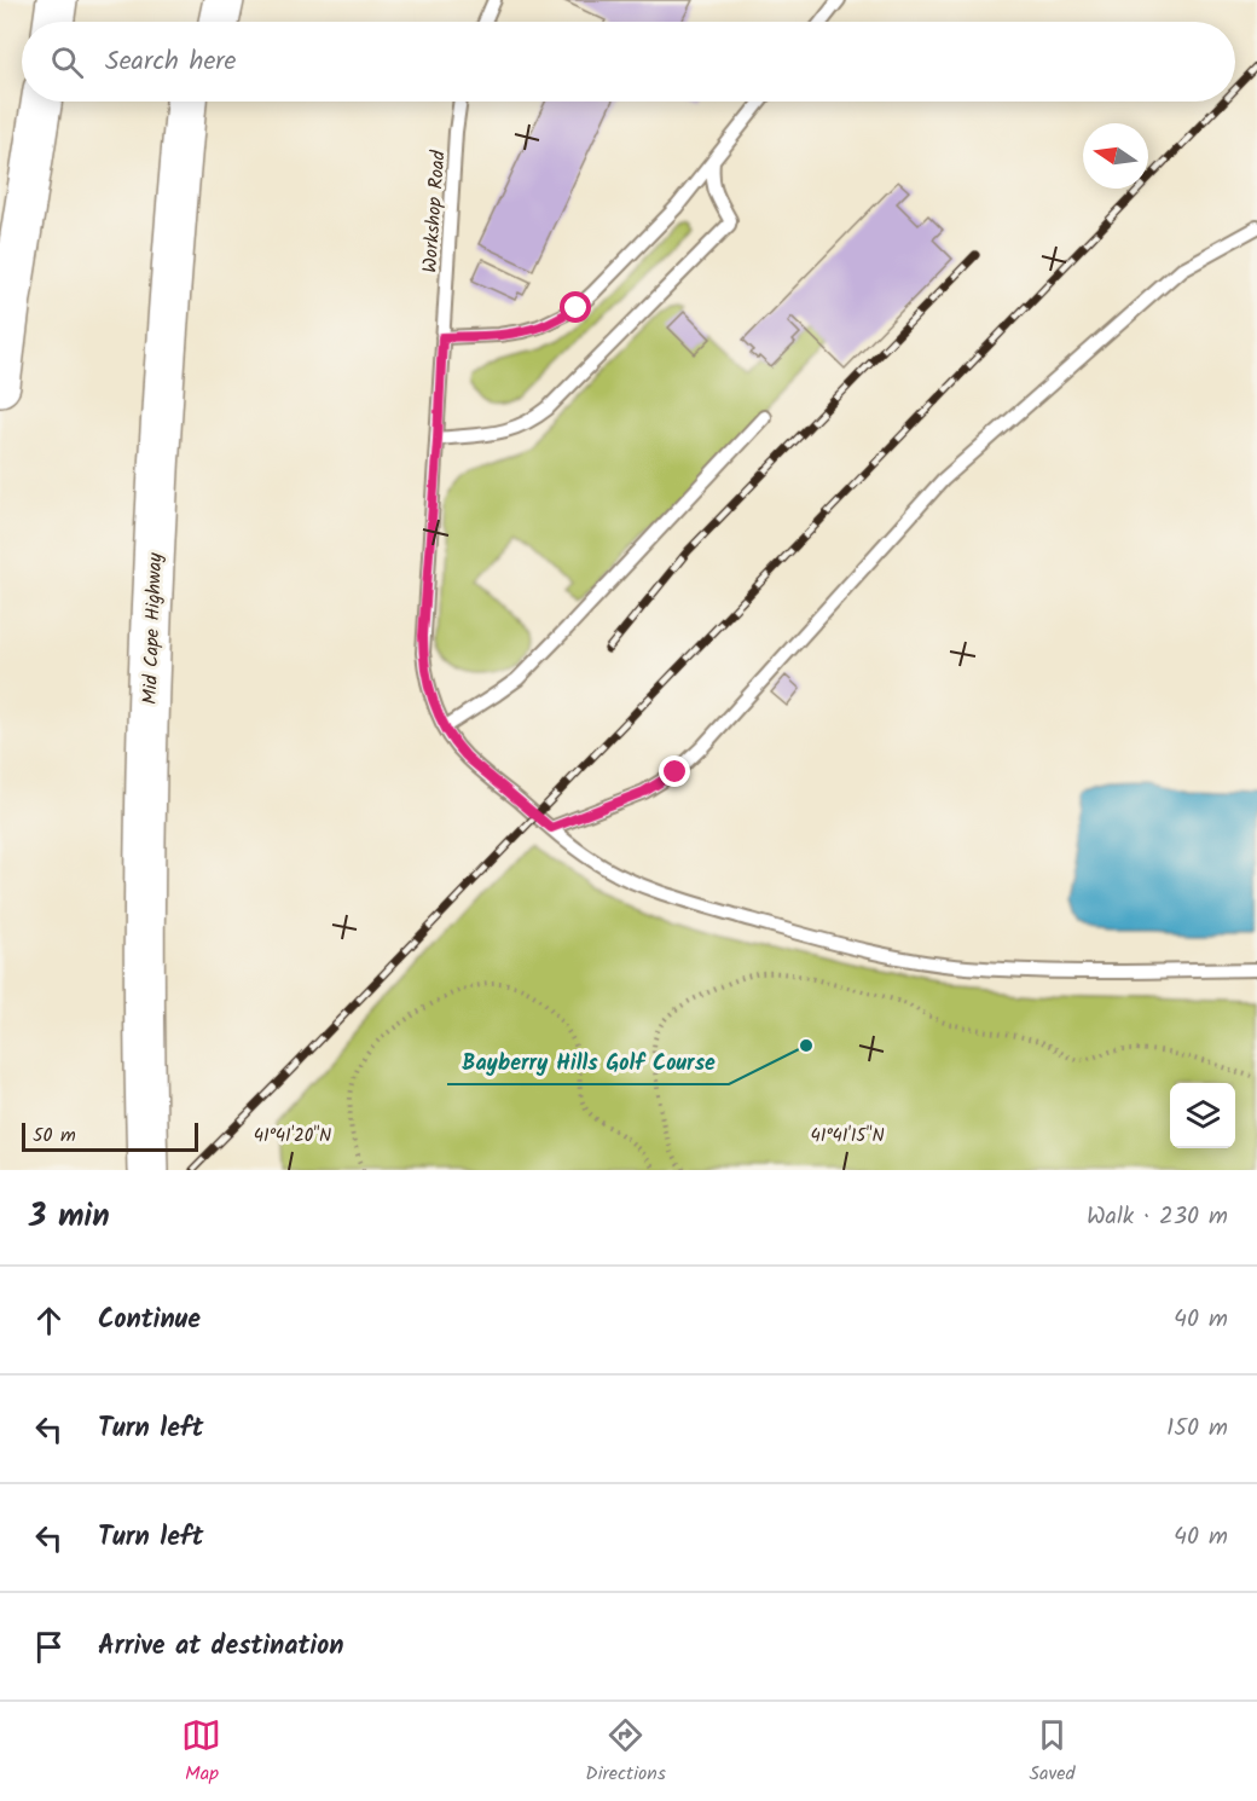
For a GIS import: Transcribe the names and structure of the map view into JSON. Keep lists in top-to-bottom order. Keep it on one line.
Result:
{"streets":{"highway":["Mid Cape Highway"],"lane":["Workshop Road"]},"places":["Bayberry Hills Golf Course"],"scale_bar":"50 m","north":"left","page":{"search":"Search here","scale":"50 m","heading":["3 min","Walk · 230 m"],"list":[["Continue","40 m"],["Turn left","150 m"],["Turn left","40 m"],"Arrive at destination"],"nav":["Map","Directions","Saved"]},"coordinates":["41°41'20\"N","41°41'15\"N"]}
